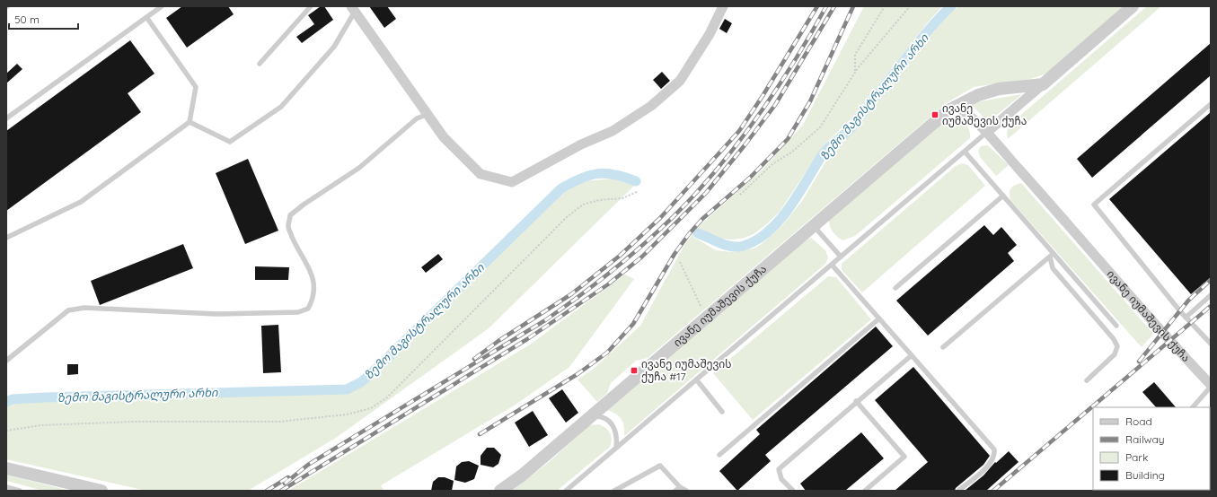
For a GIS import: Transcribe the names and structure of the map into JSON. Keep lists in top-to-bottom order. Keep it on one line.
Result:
{"streets":{"street":["ივანე იუმაშევის ქუჩა"]},"water":["ზემო მაგისტრალური არხი"],"places":{"transit":["ივანე იუმაშევის ქუჩა","ივანე იუმაშევის ქუჩა #17"]},"legend":["Road","Railway","Park","Building"],"scale_bar":"50 m"}
